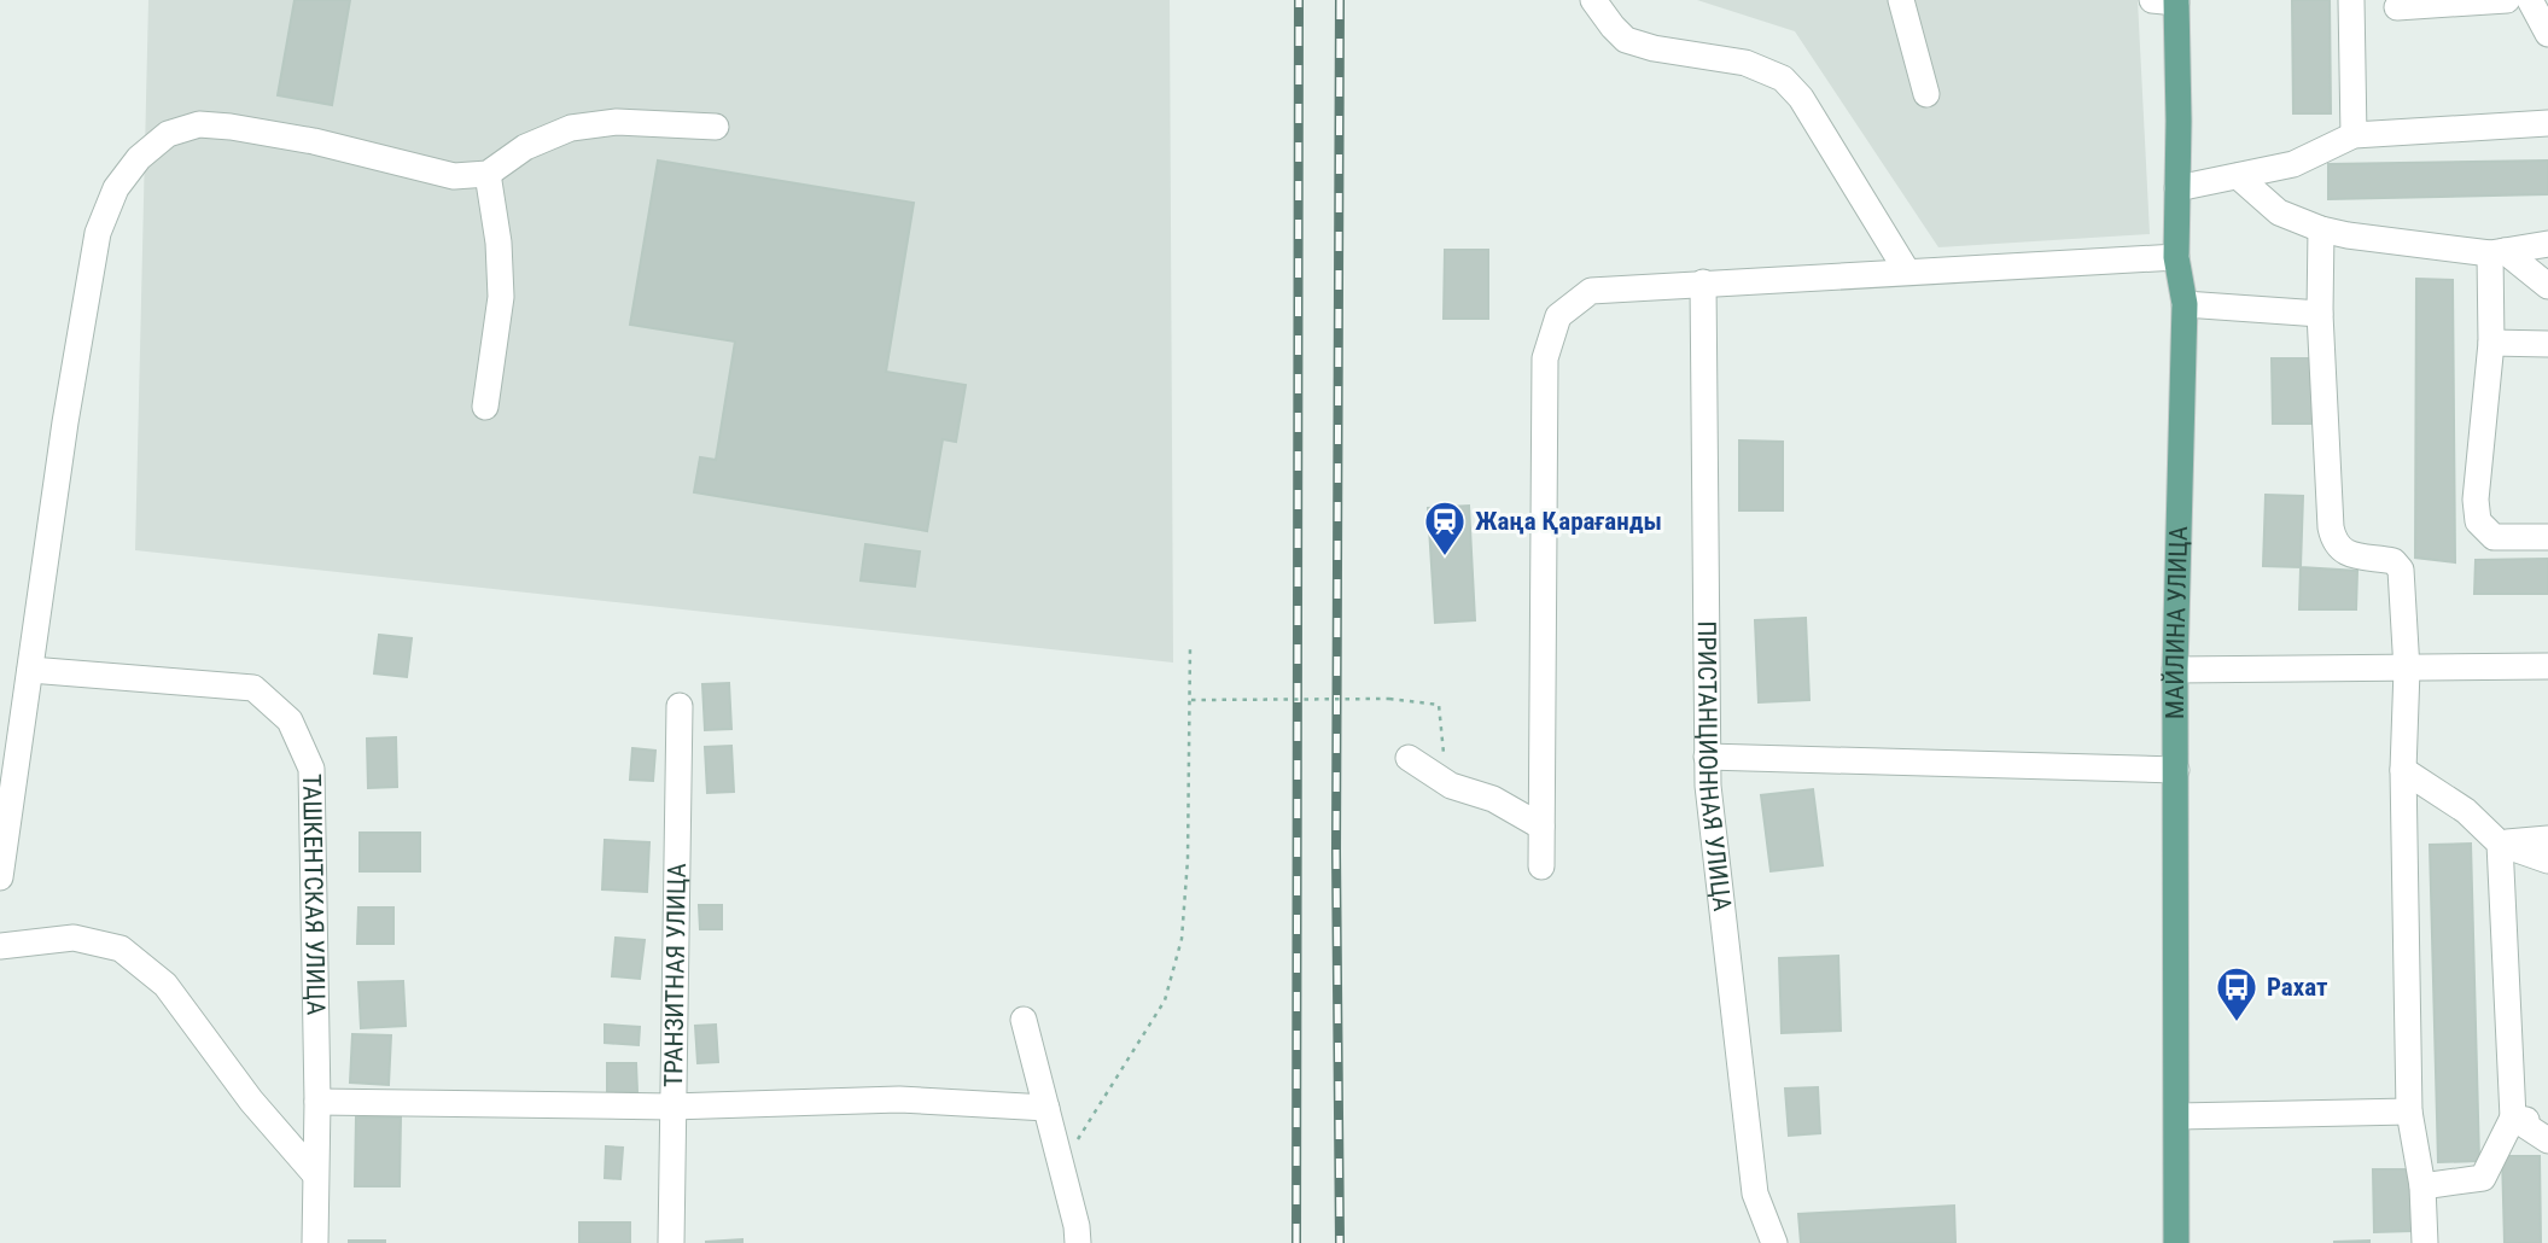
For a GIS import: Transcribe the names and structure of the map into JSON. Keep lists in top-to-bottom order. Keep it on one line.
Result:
{"streets":{"main road":["МАЙЛИНА УЛИЦА"],"street":["ПРИСТАНЦИОННАЯ УЛИЦА","ТАШКЕНТСКАЯ УЛИЦА","ТРАНЗИТНАЯ УЛИЦА"]},"places":{"station":["Жаңа Қарағанды"],"bus stop":["Рахат"]}}
